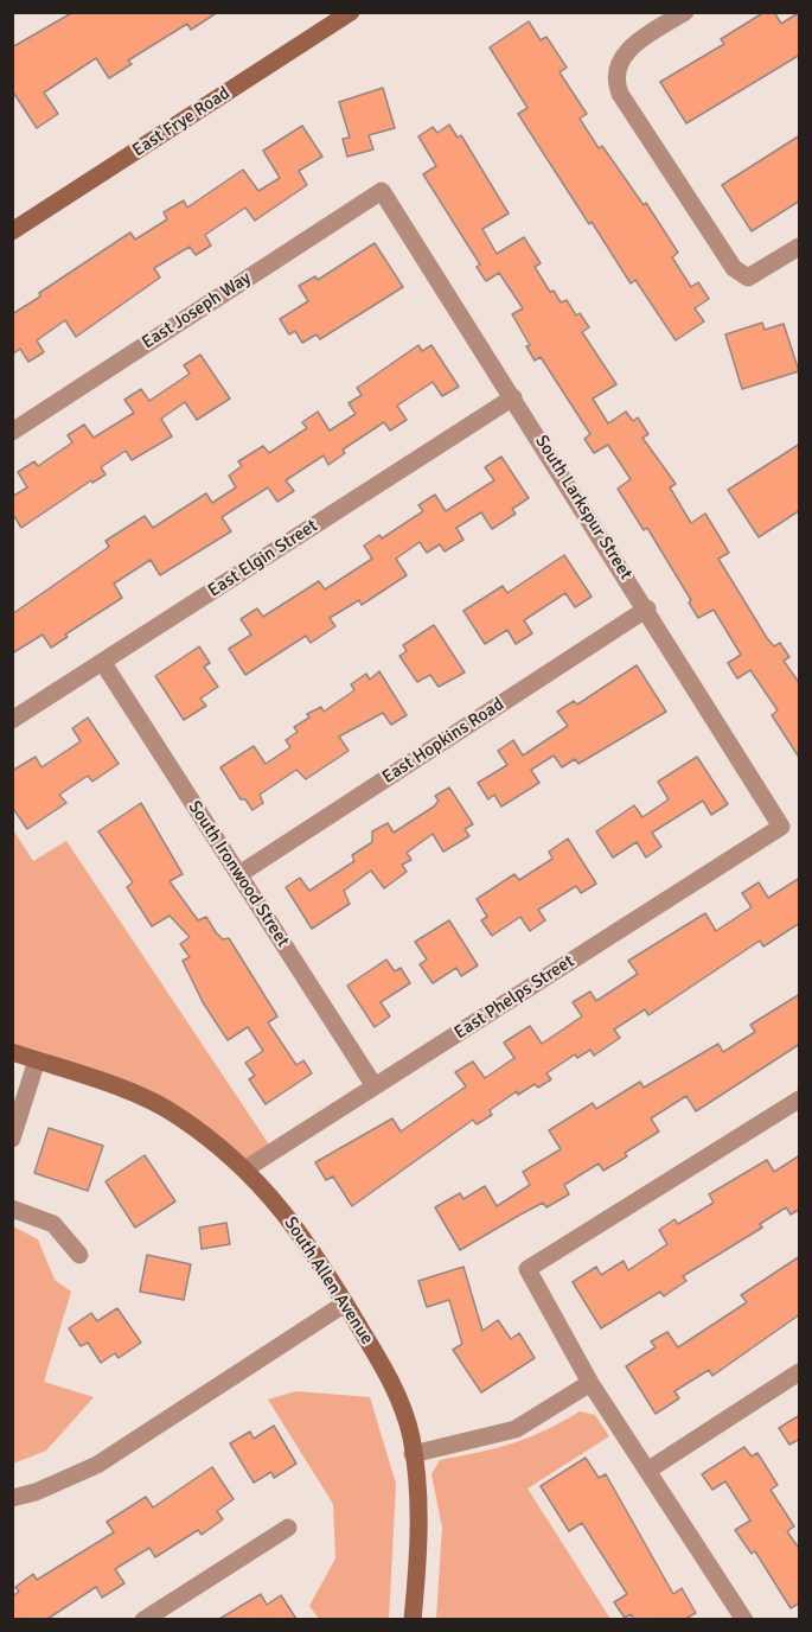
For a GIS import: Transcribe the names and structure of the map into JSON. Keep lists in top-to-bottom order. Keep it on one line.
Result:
{"streets":{"street":["East Frye Road","East Joseph Way","South Larkspur Street","East Elgin Street","East Hopkins Road","South Ironwood Street","East Phelps Street","South Allen Avenue"]},"crossings":[["East Joseph Way","South Larkspur Street"],["South Larkspur Street","East Elgin Street"],["South Larkspur Street","East Hopkins Road"],["South Larkspur Street","East Phelps Street"],["East Elgin Street","South Ironwood Street"],["East Hopkins Road","South Ironwood Street"],["South Ironwood Street","East Phelps Street"],["East Phelps Street","South Allen Avenue"]]}
